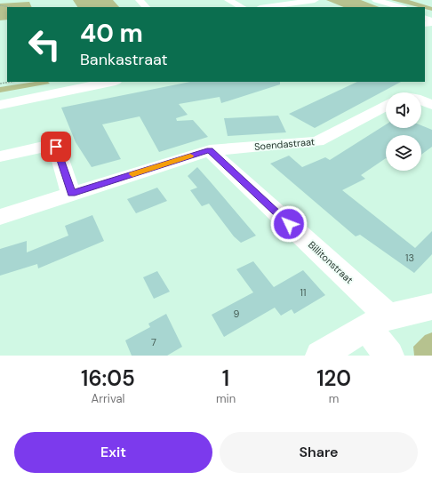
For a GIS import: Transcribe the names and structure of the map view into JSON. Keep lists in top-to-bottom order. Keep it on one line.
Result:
{"streets":{"street":["Soendastraat","Billitonstraat"]},"crossings":[["Soendastraat","Billitonstraat"]],"house_numbers":["13","11","9","7"],"page":{"turn":["40 m","Bankastraat"],"eta":["16:05","Arrival","1","min","120","m"],"buttons":["Exit","Share"]}}
